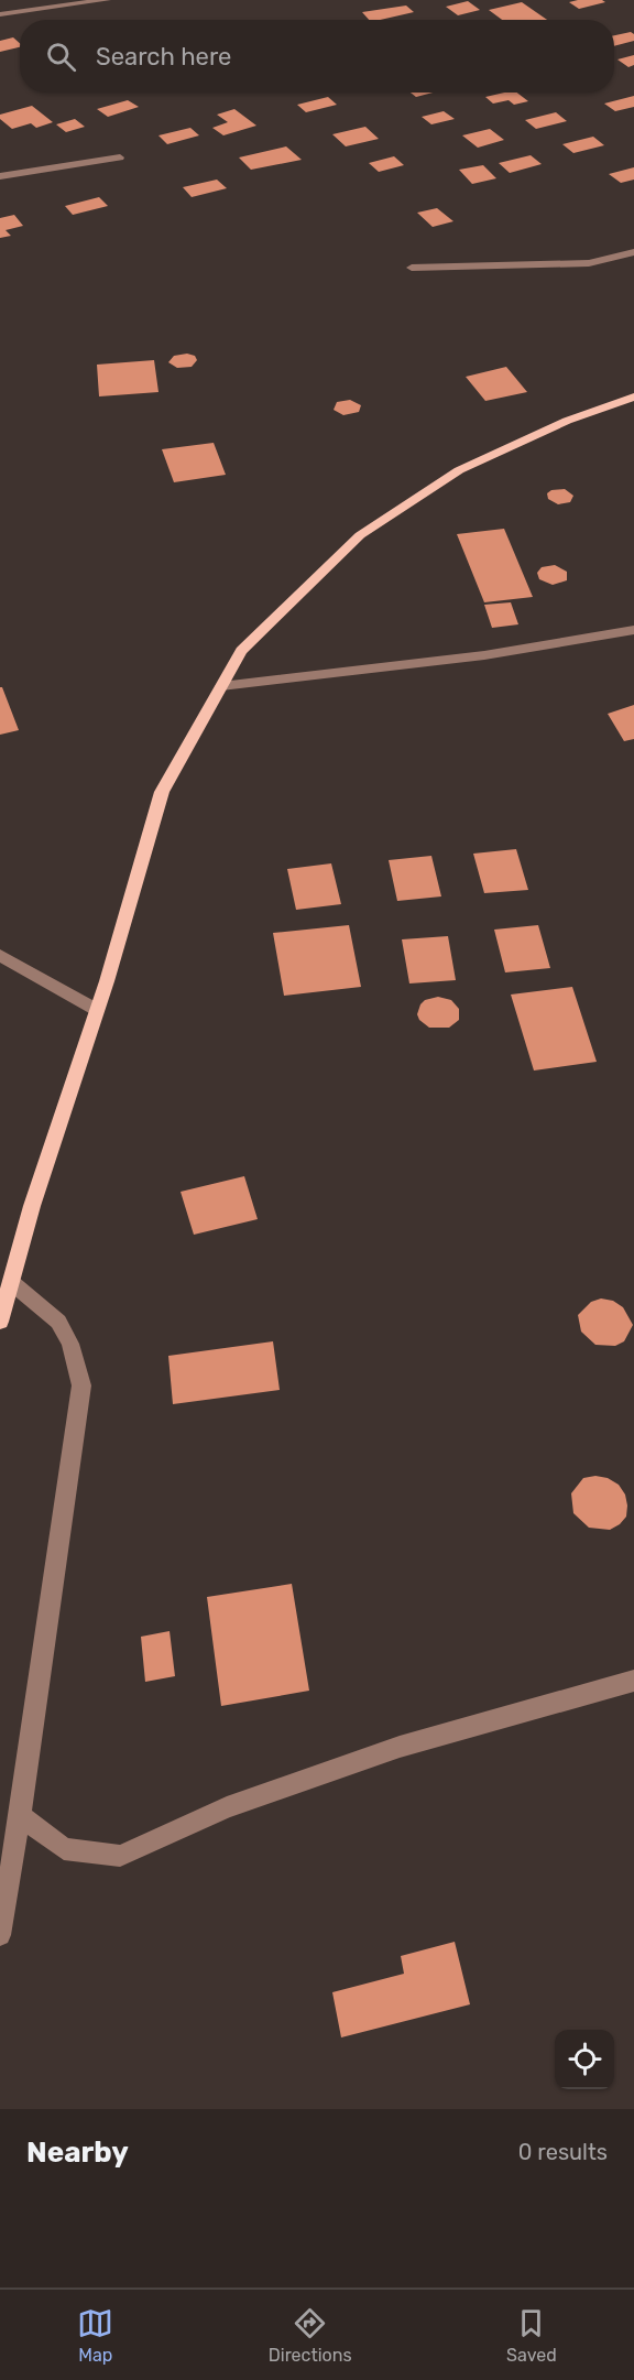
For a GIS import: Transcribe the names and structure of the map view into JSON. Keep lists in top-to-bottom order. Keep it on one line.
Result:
{"page":{"search":"Search here","heading":["Nearby","0 results"],"nav":["Map","Directions","Saved"]}}
